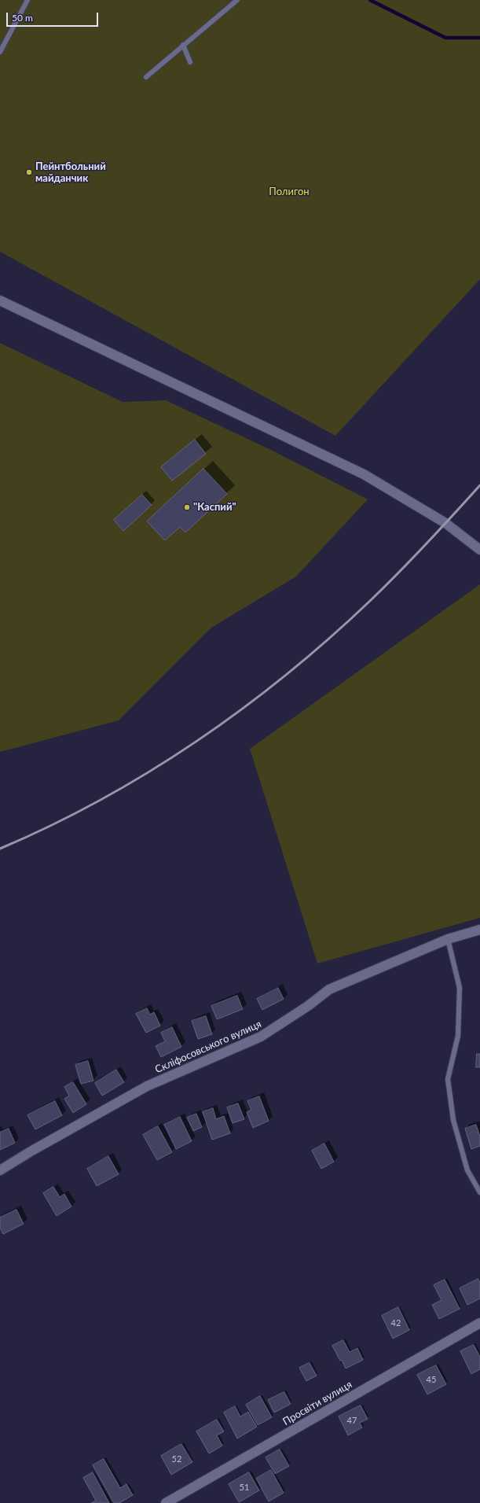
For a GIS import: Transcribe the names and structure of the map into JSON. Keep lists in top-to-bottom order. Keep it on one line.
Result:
{"streets":{"street":["Скліфосовського вулиця","Просвіти вулиця"]},"parks":["Полигон"],"places":["Пейнтбольний майданчик","\"Каспий\""],"house_numbers":["42","45","47","52","51"],"scale_bar":"50 m"}
